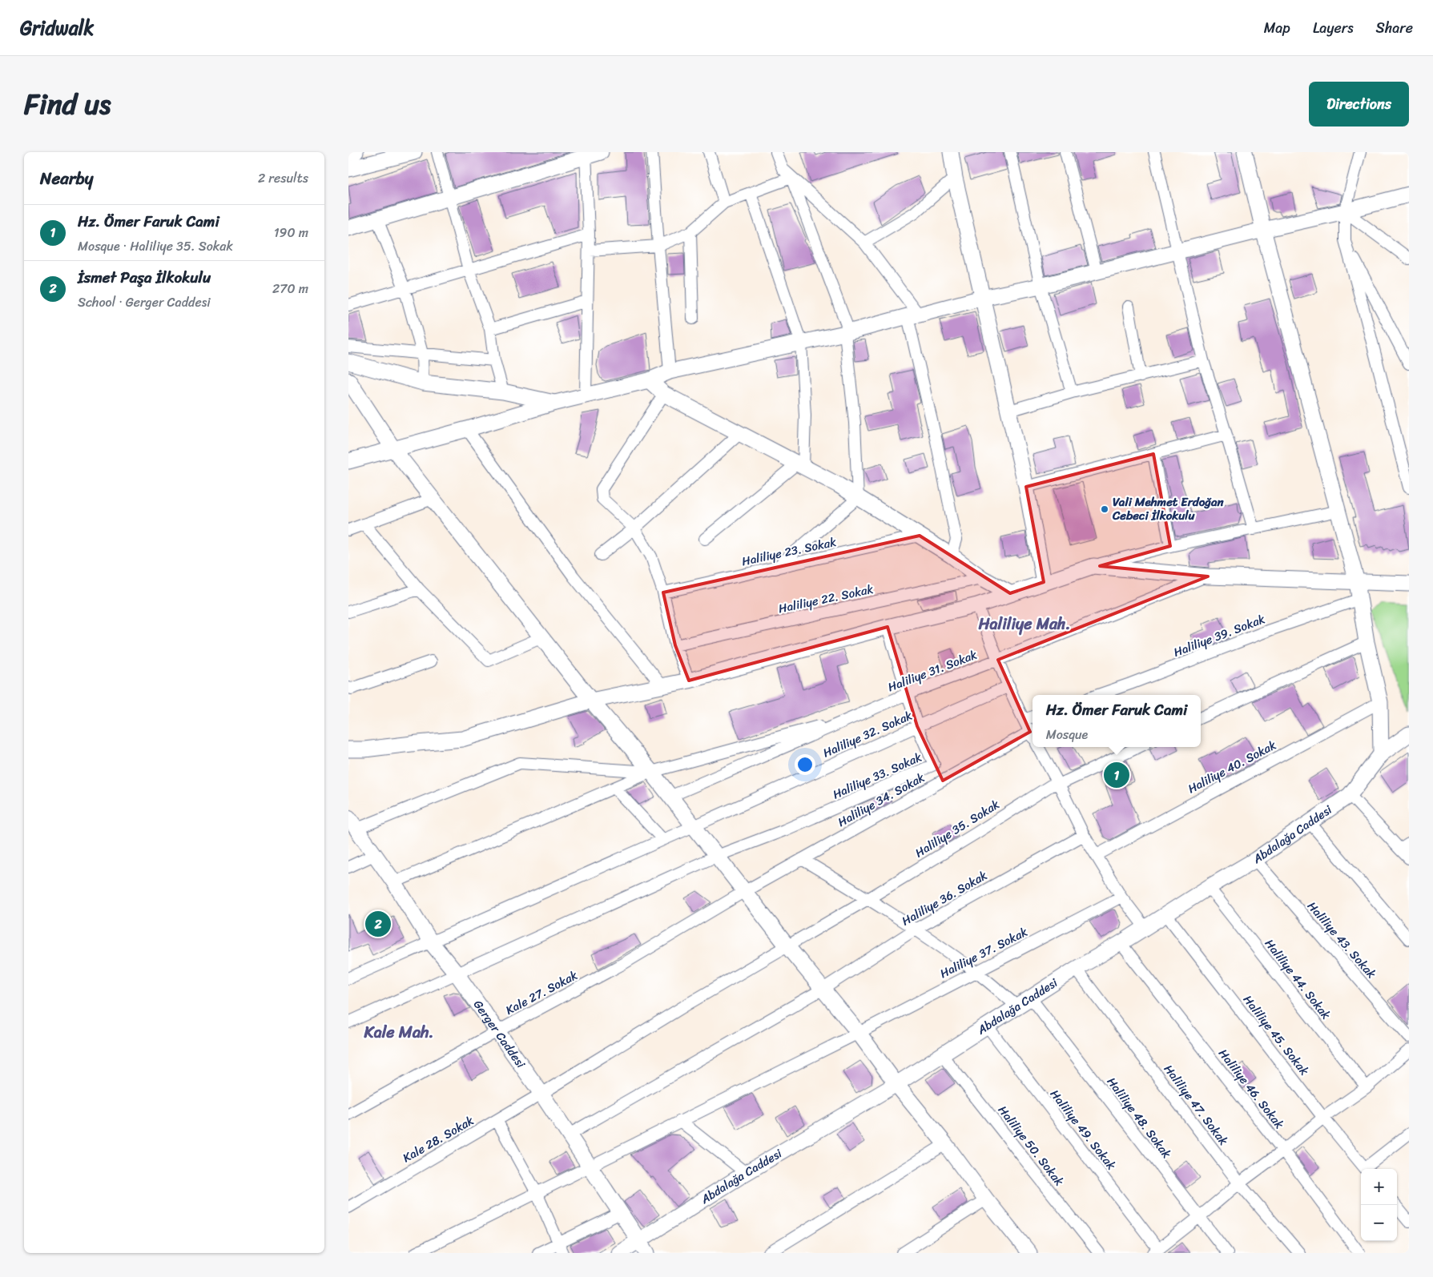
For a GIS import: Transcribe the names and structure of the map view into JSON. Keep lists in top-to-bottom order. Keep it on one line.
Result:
{"streets":{"street":["Haliliye 23. Sokak","Haliliye 22. Sokak","Haliliye 39. Sokak","Haliliye 31. Sokak","Haliliye 32. Sokak","Haliliye 40. Sokak","Haliliye 33. Sokak","Haliliye 34. Sokak","Haliliye 35. Sokak","Abdalağa Caddesi","Haliliye 36. Sokak","Haliliye 43. Sokak","Haliliye 37. Sokak","Haliliye 44. Sokak","Kale 27. Sokak","Gerger Caddesi","Haliliye 45. Sokak","Haliliye 46. Sokak","Haliliye 47. Sokak","Haliliye 48. Sokak","Haliliye 49. Sokak","Kale 28. Sokak","Haliliye 50. Sokak"]},"crossings":[["Haliliye 31. Sokak","Haliliye 33. Sokak"],["Haliliye 32. Sokak","Haliliye 33. Sokak"],["Haliliye 32. Sokak","Gerger Caddesi"],["Haliliye 33. Sokak","Gerger Caddesi"],["Haliliye 34. Sokak","Kale 27. Sokak"],["Haliliye 35. Sokak","Gerger Caddesi"],["Haliliye 35. Sokak","Kale 28. Sokak"],["Abdalağa Caddesi","Haliliye 43. Sokak"],["Abdalağa Caddesi","Haliliye 44. Sokak"],["Abdalağa Caddesi","Gerger Caddesi"],["Abdalağa Caddesi","Haliliye 45. Sokak"],["Abdalağa Caddesi","Haliliye 46. Sokak"],["Abdalağa Caddesi","Haliliye 47. Sokak"],["Abdalağa Caddesi","Haliliye 48. Sokak"],["Abdalağa Caddesi","Haliliye 49. Sokak"],["Abdalağa Caddesi","Haliliye 50. Sokak"],["Haliliye 36. Sokak","Gerger Caddesi"],["Haliliye 37. Sokak","Gerger Caddesi"],["Kale 27. Sokak","Gerger Caddesi"],["Gerger Caddesi","Kale 28. Sokak"]],"districts":["Haliliye Mah.","Kale Mah."],"places":["Vali Mehmet Erdoğan Cebeci İlkokulu"],"page":{"header":"Gridwalk","nav":["Map","Layers","Share"],"title":"Find us","buttons":"Directions","heading":["Nearby","2 results"],"list":[{"mark":"1","name":"Hz. Ömer Faruk Cami","note":"Mosque · Haliliye 35. Sokak","value":"190 m"},{"mark":"2","name":"İsmet Paşa İlkokulu","note":"School · Gerger Caddesi","value":"270 m"}],"popup":["Hz. Ömer Faruk Cami","Mosque"],"pins":["1","2"],"map_buttons":["+","−"]}}
